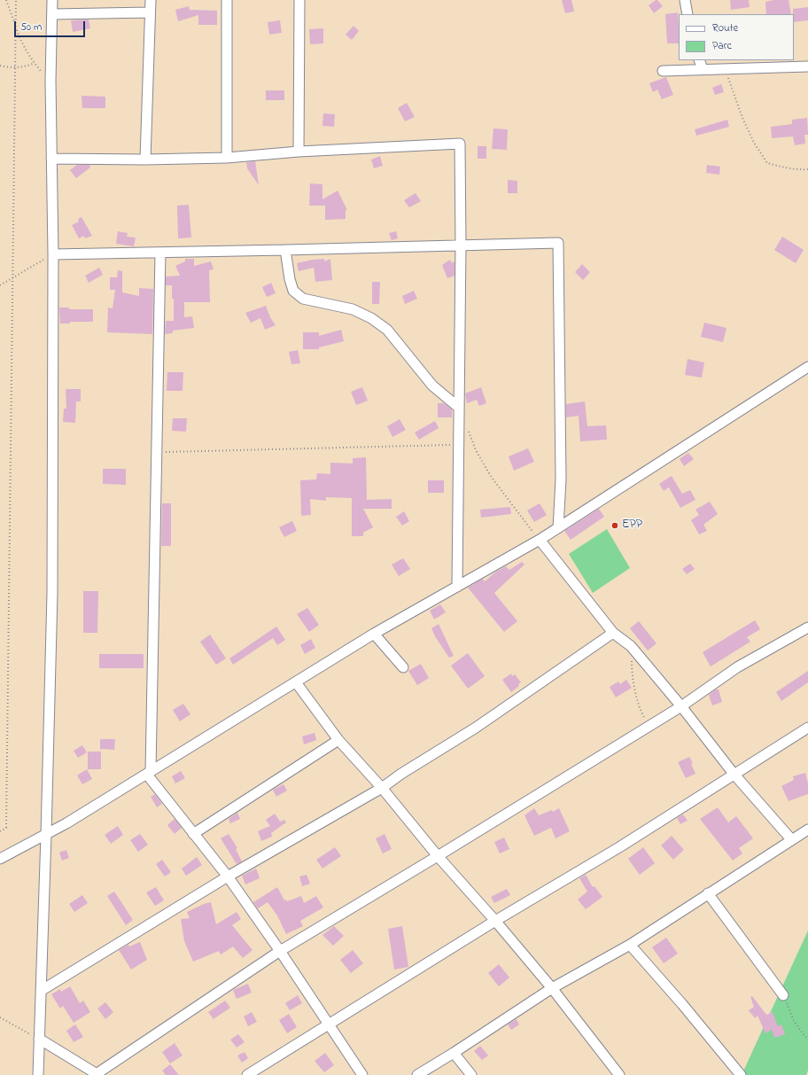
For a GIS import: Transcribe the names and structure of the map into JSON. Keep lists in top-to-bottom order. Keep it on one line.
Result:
{"places":["EPP"],"legend":["Route","Parc"],"scale_bar":"50 m"}
